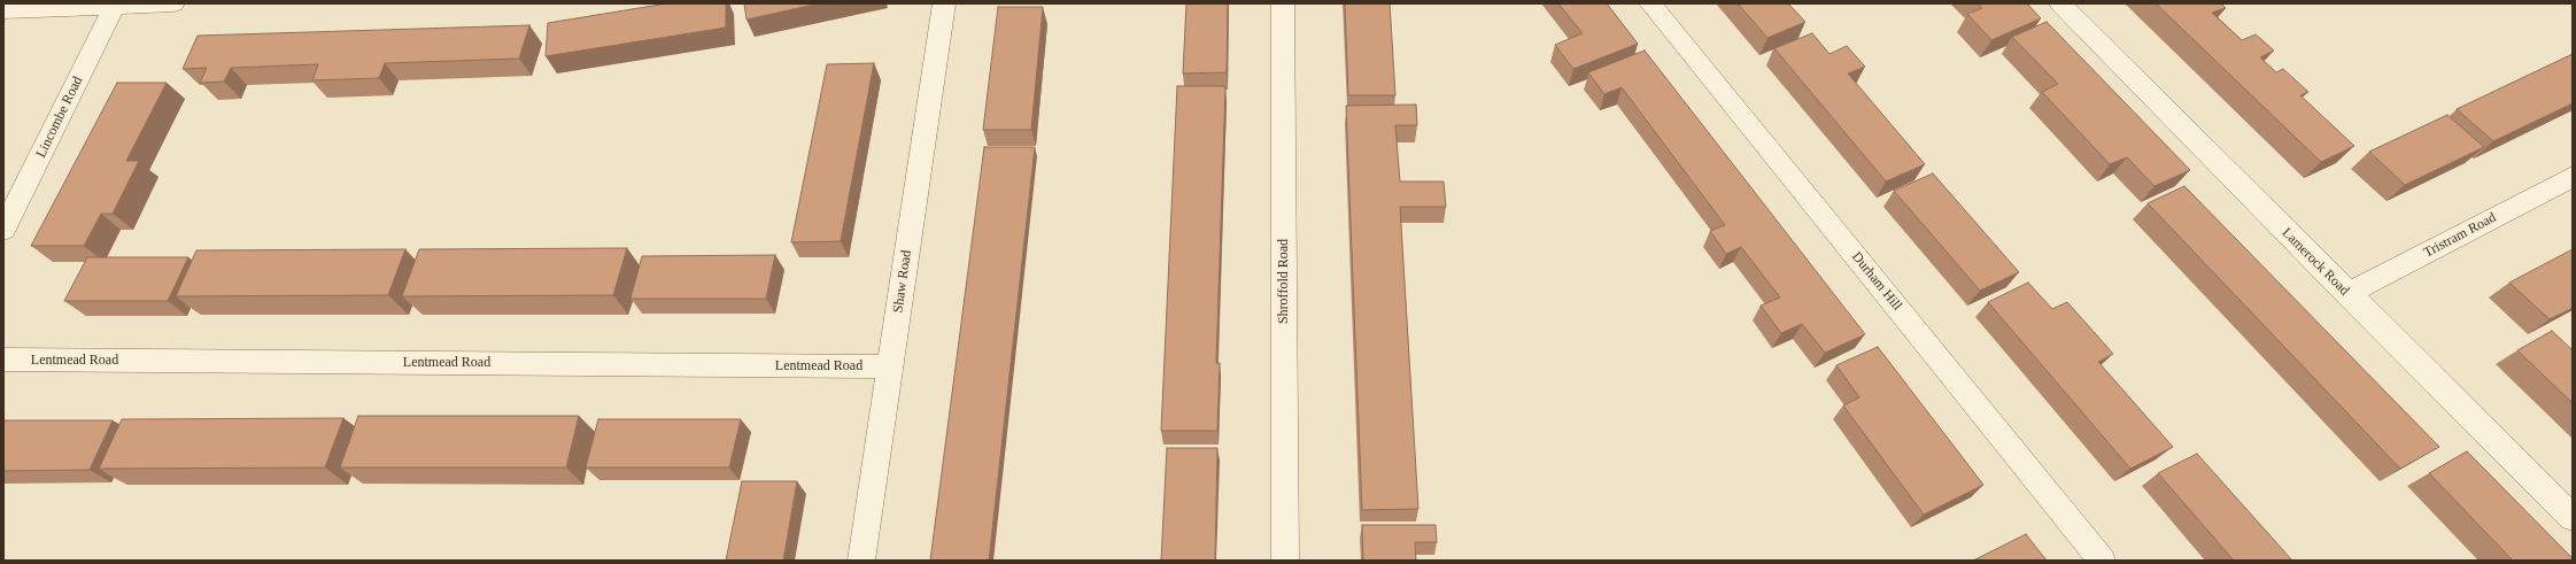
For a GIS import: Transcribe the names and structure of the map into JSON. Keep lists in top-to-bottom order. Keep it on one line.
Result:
{"streets":{"street":["Lincombe Road","Tristram Road","Lamerock Road","Shaw Road","Shroffold Road","Durham Hill","Lentmead Road"]},"crossings":[["Tristram Road","Lamerock Road"],["Shaw Road","Lentmead Road"]]}
